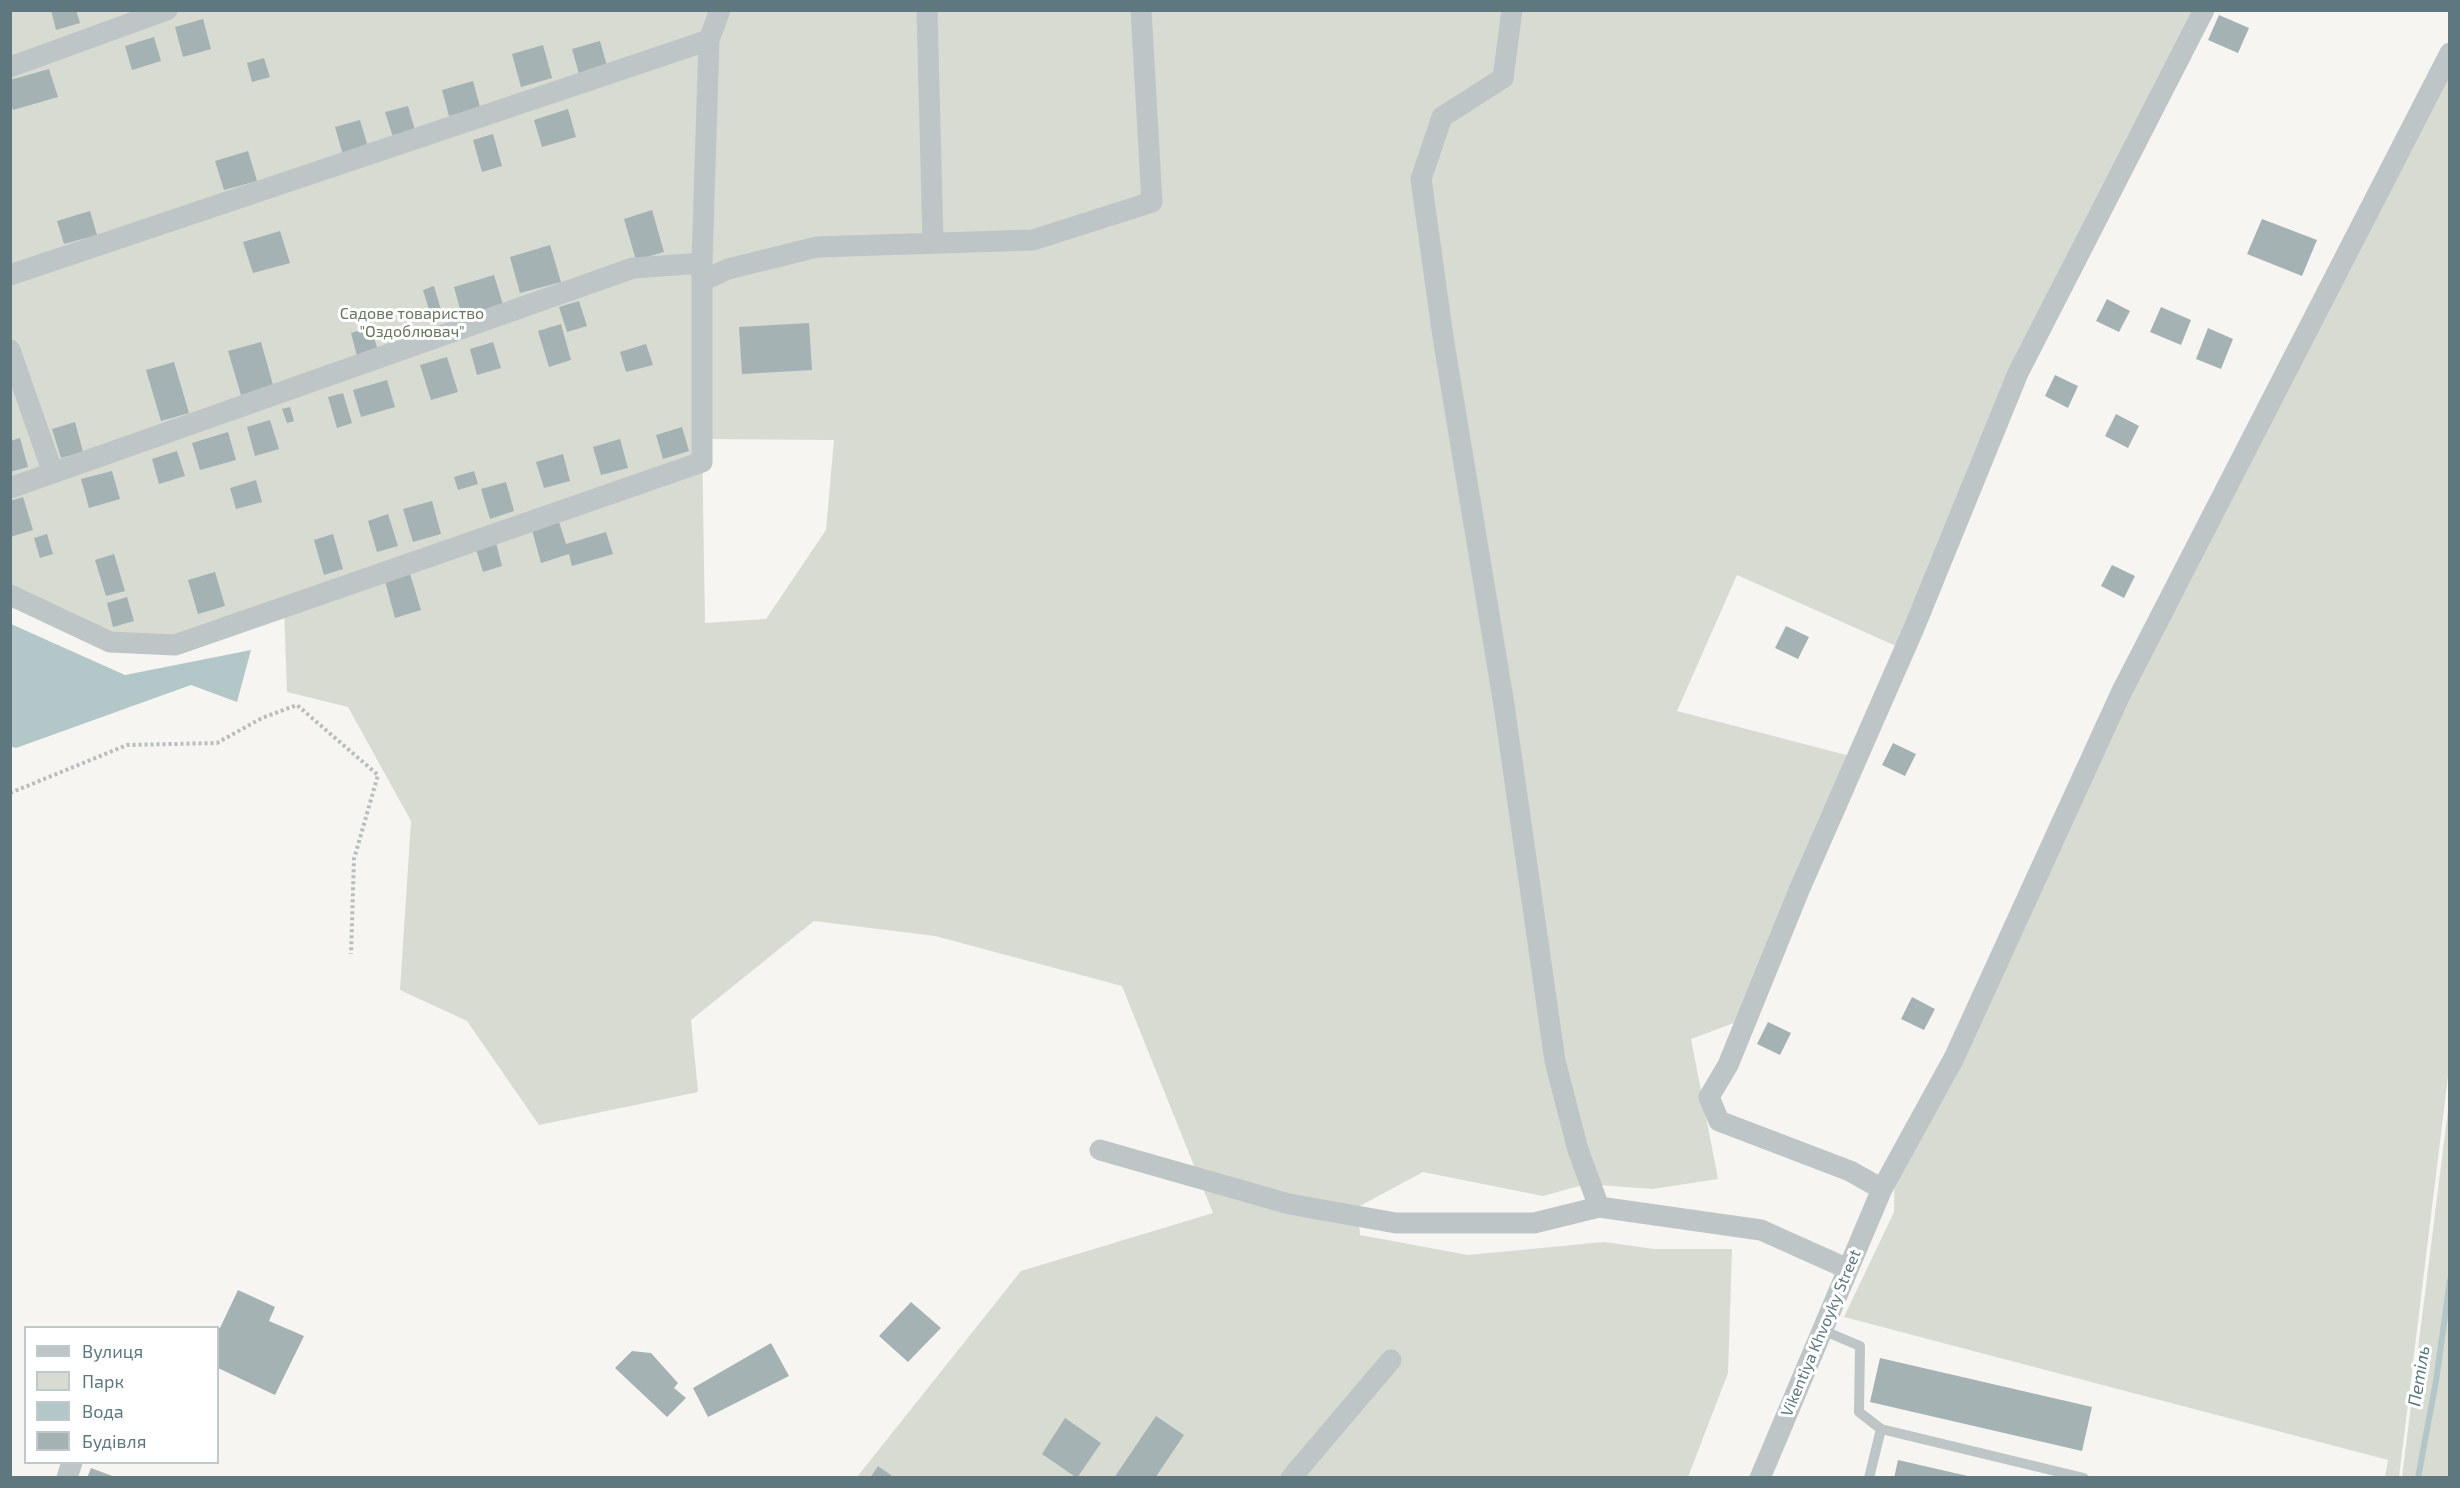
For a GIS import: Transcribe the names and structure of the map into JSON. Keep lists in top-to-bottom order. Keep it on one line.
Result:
{"streets":{"street":["Vikentiya Khvoyky Street"]},"water":["Петіль"],"parks":["Садове товариство \"Оздоблювач\""],"legend":["Вулиця","Парк","Вода","Будівля"]}
